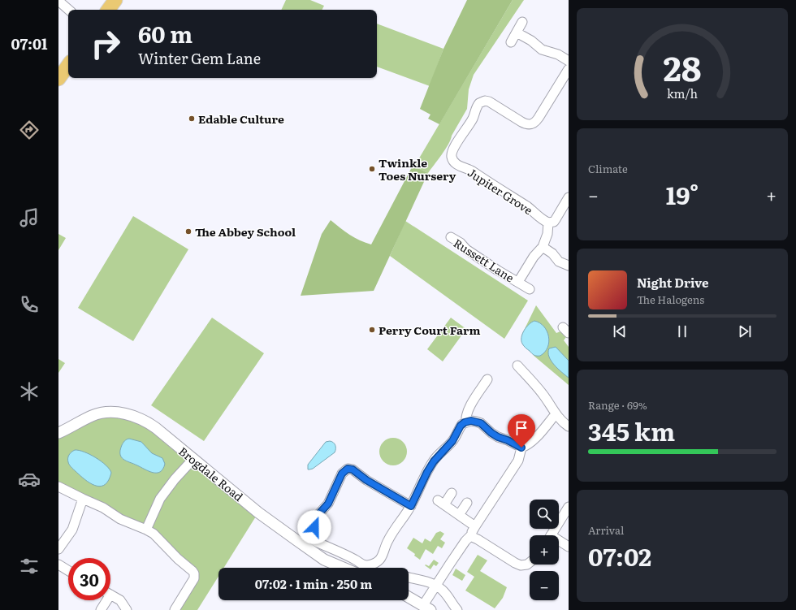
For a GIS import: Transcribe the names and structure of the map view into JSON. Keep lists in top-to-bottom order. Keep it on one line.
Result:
{"streets":{"street":["Jupiter Grove","Russett Lane","Brogdale Road"]},"crossings":[["Jupiter Grove","Russett Lane"]],"places":["Edable Culture","Twinkle Toes Nursery","The Abbey School","Perry Court Farm"],"page":{"tabs":"07:01","turn":["60 m","Winter Gem Lane"],"tile":["Climate",["Range · 69%","345 km"],["Arrival","07:02"]],"heat":["−","19°","+"],"song":["Night Drive","The Halogens"],"map_buttons":["+","−"],"limit":"30","trip":"07:02 · 1 min · 250 m","gauge":["28","km/h"]}}
